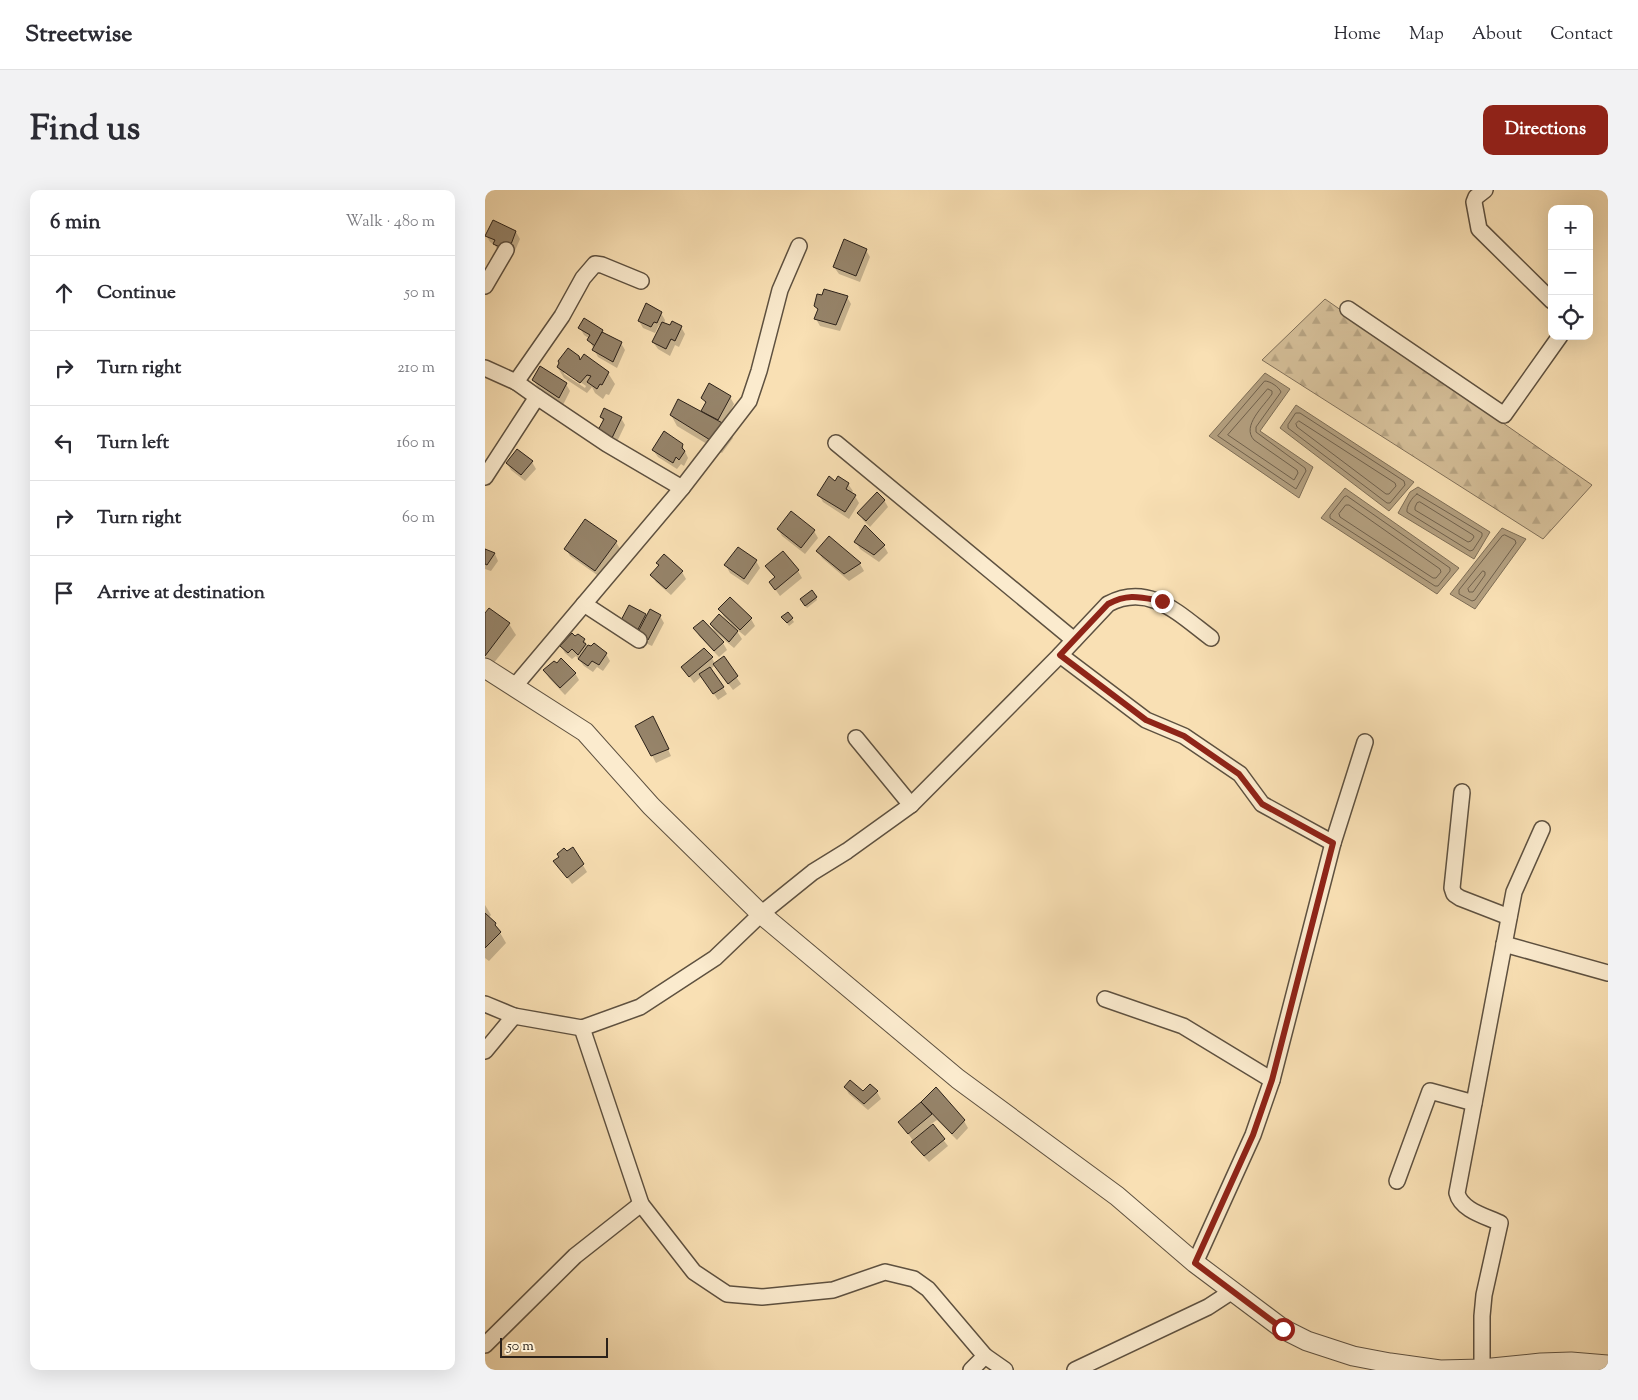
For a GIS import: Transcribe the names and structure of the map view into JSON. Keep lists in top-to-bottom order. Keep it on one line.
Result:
{"scale_bar":"50 m","page":{"header":"Streetwise","nav":["Home","Map","About","Contact"],"title":"Find us","buttons":"Directions","heading":["6 min","Walk · 480 m"],"map_buttons":["+","−"],"list":[["Continue","50 m"],["Turn right","210 m"],["Turn left","160 m"],["Turn right","60 m"],"Arrive at destination"],"scale":"50 m"}}
